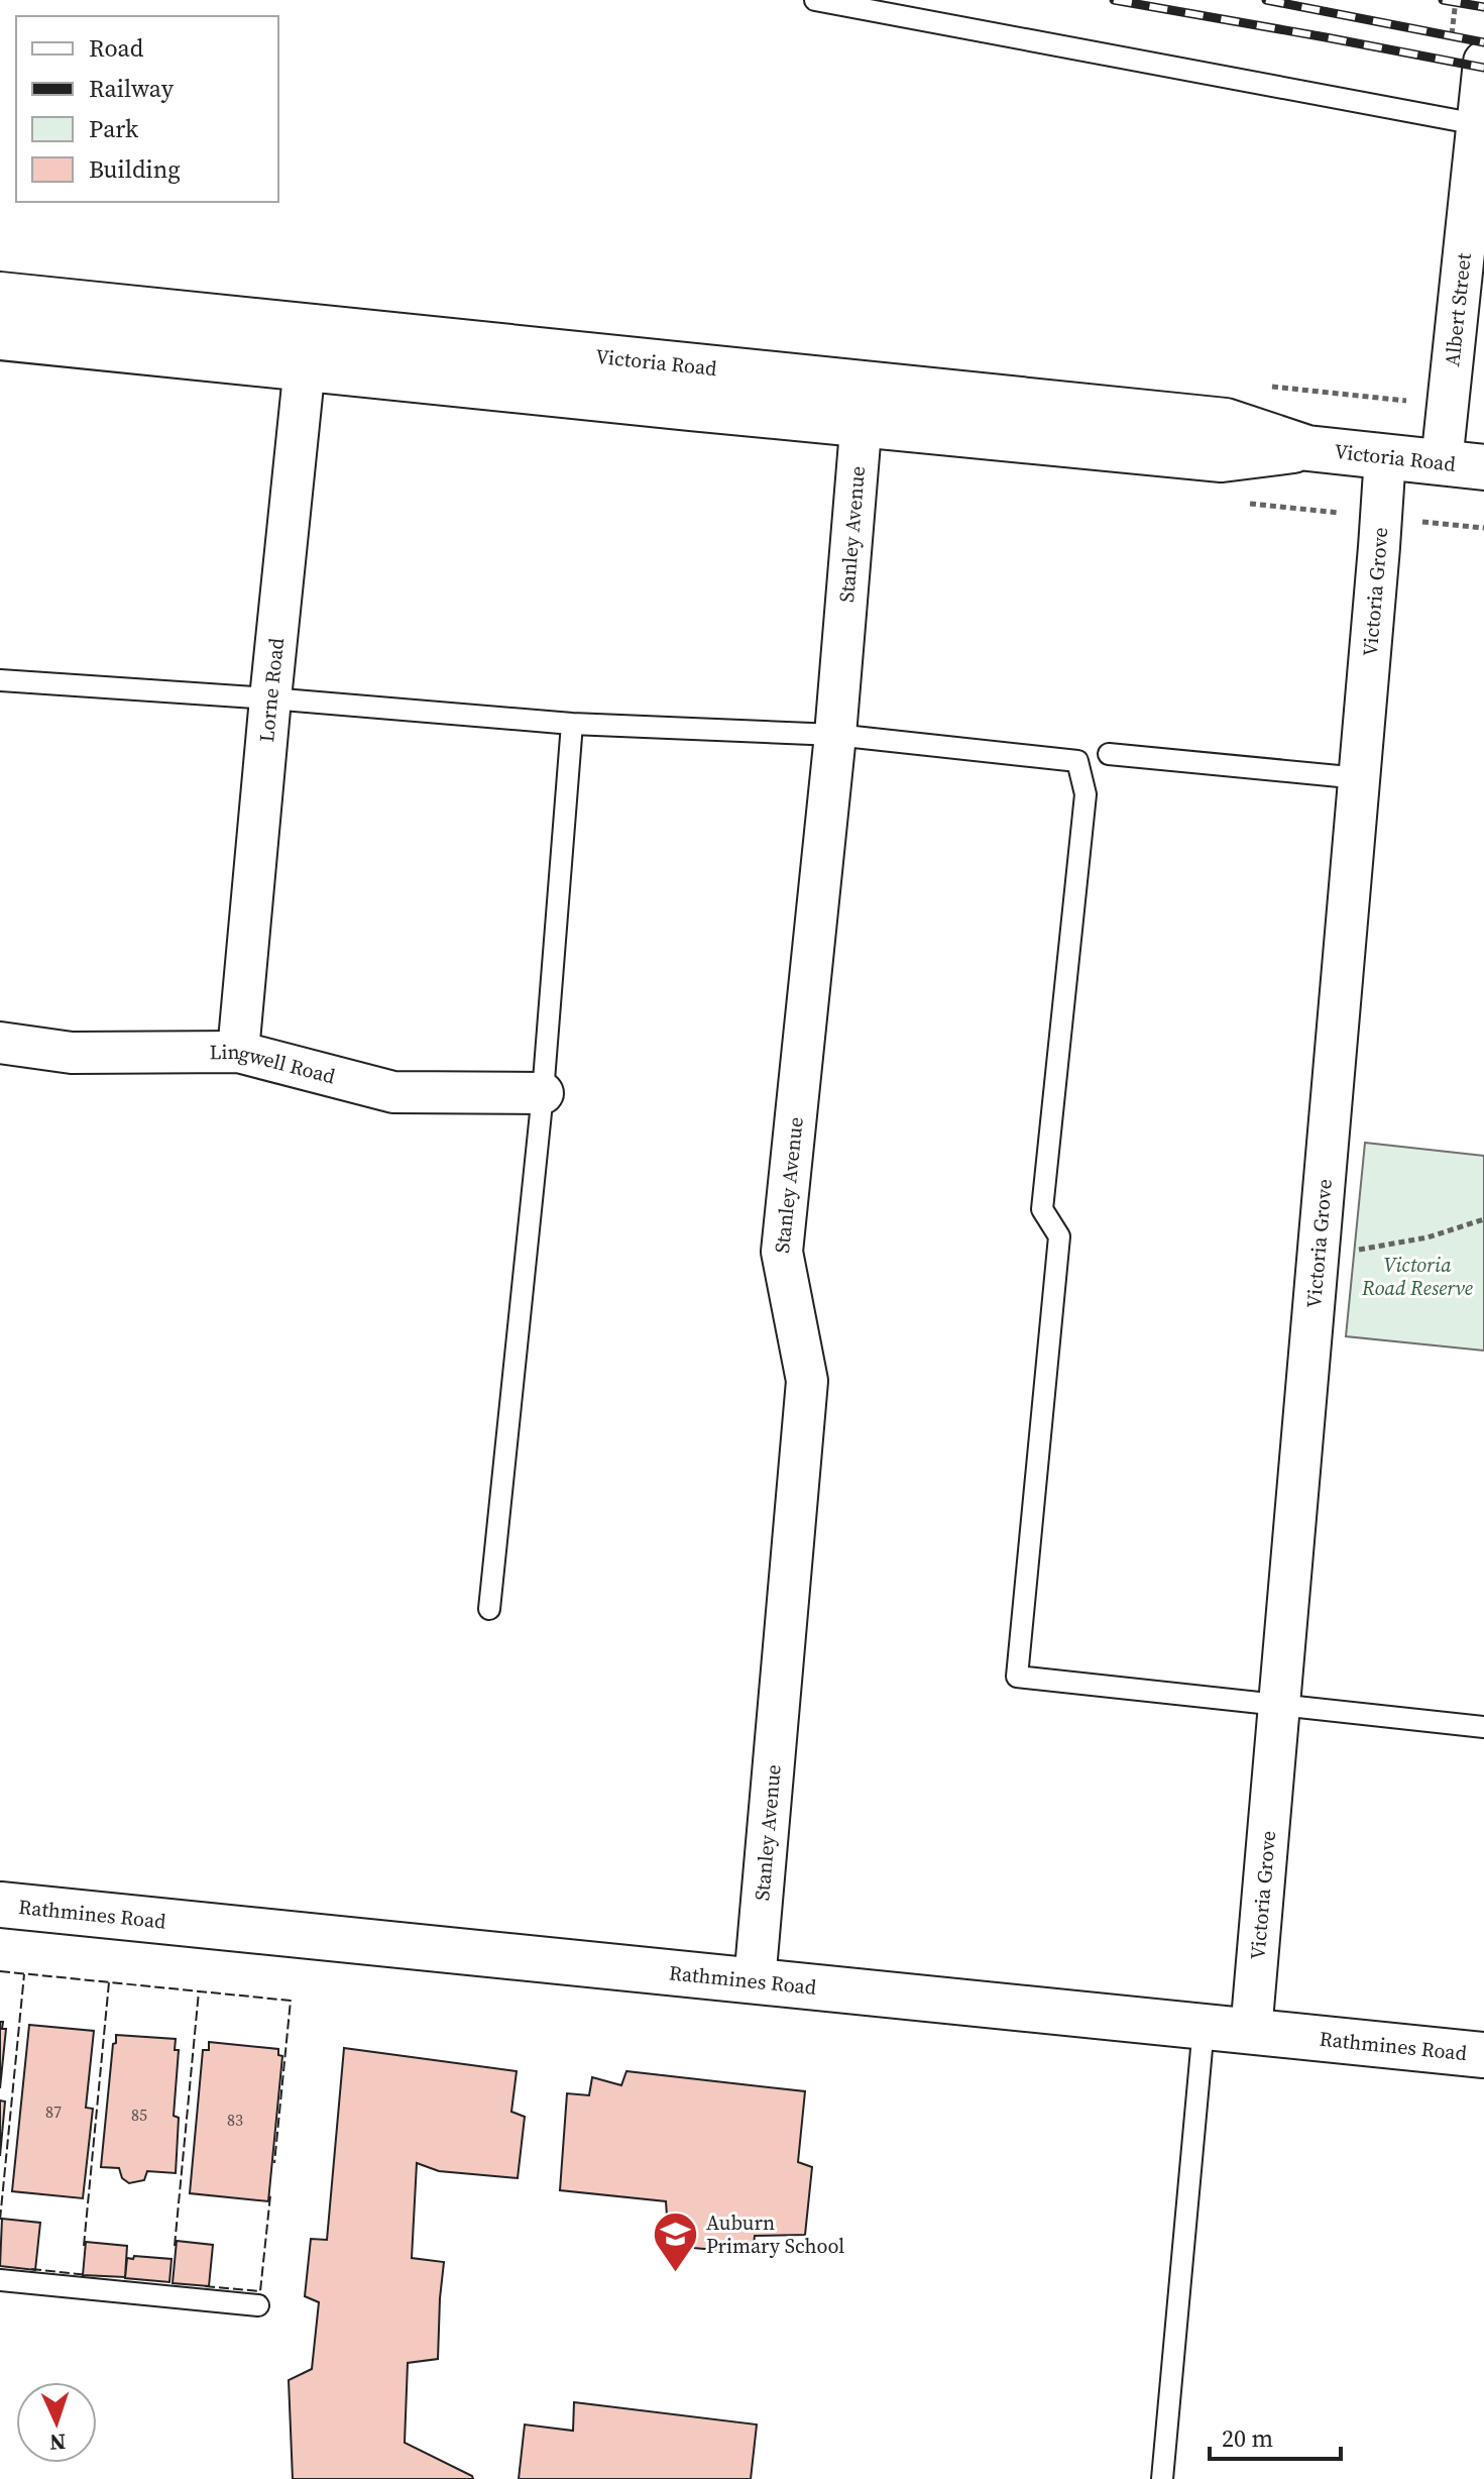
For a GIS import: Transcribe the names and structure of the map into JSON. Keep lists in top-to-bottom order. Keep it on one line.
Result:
{"streets":{"street":["Albert Street","Victoria Road","Stanley Avenue","Victoria Grove","Lorne Road","Lingwell Road","Rathmines Road"]},"crossings":[["Albert Street","Victoria Road"],["Victoria Road","Stanley Avenue"],["Victoria Road","Victoria Grove"],["Victoria Road","Lorne Road"],["Stanley Avenue","Rathmines Road"],["Victoria Grove","Rathmines Road"],["Lorne Road","Lingwell Road"]],"parks":["Victoria Road Reserve"],"places":{"school or university":["Auburn Primary School"]},"house_numbers":["87","85","83"],"legend":["Road","Railway","Park","Building"],"scale_bar":"20 m","north":"bottom"}
